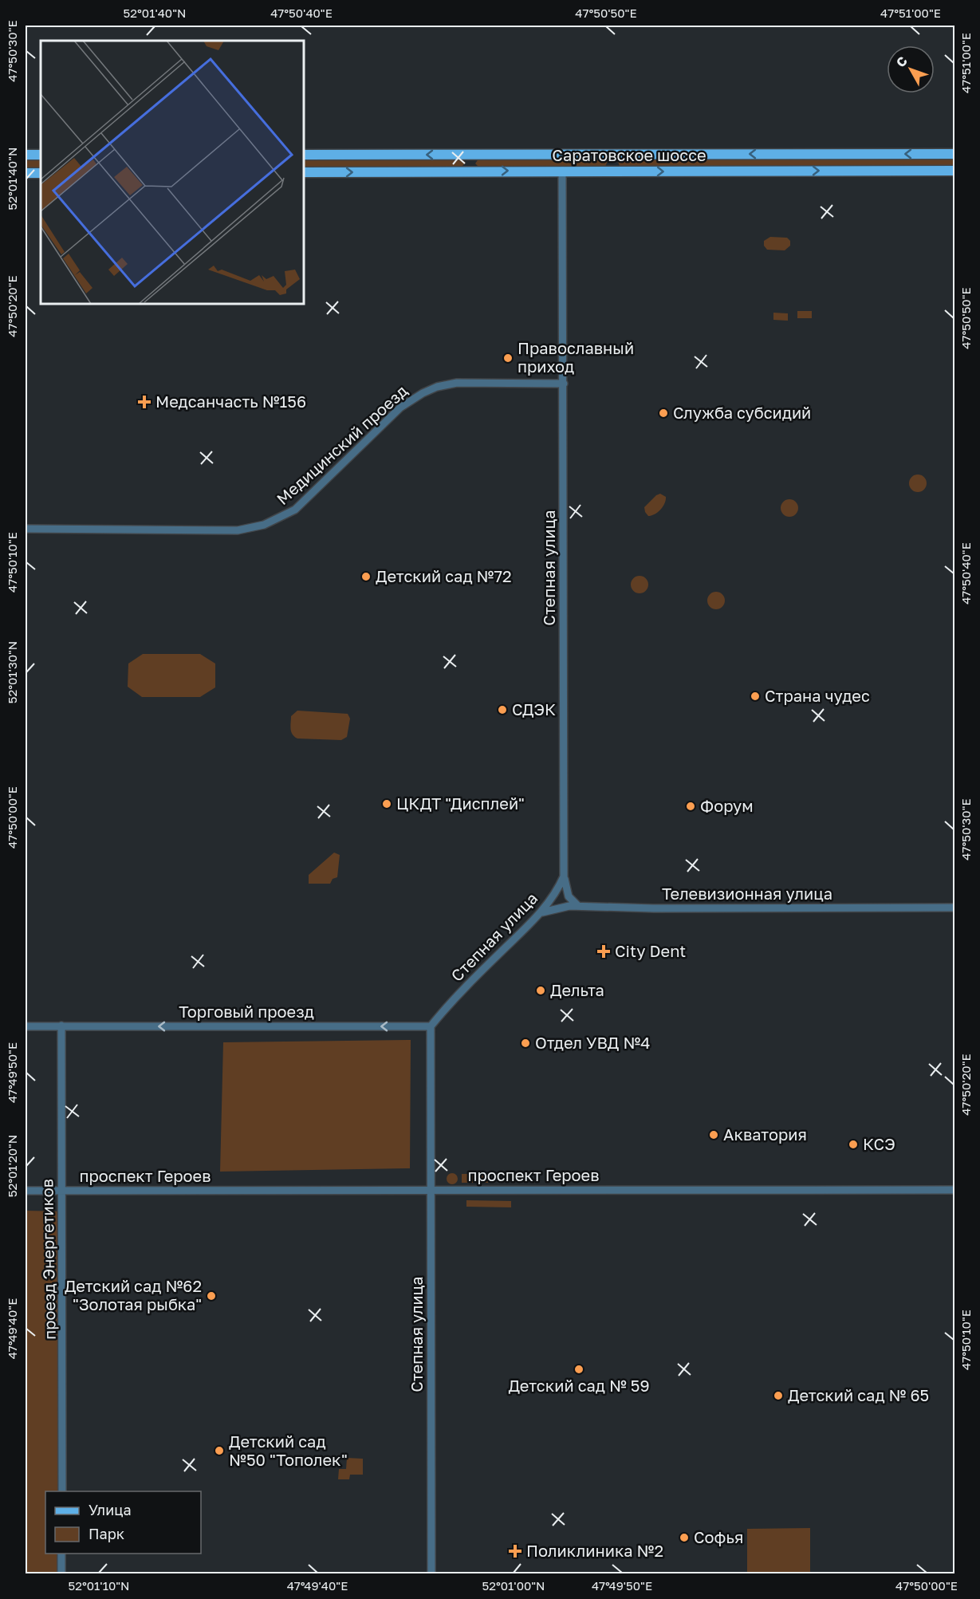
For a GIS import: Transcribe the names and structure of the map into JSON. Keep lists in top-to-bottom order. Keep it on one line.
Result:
{"streets":{"main road":["Саратовское шоссе"],"street":["Медицинский проезд","Степная улица","Телевизионная улица","Торговый проезд","проспект Героев","проезд Энергетиков"]},"crossings":[["Саратовское шоссе","Степная улица"],["Медицинский проезд","Степная улица"],["Степная улица","Телевизионная улица"],["Степная улица","Торговый проезд"],["Степная улица","проспект Героев"],["Торговый проезд","проезд Энергетиков"],["проспект Героев","проезд Энергетиков"]],"one_way":["Торговый проезд"],"places":{"other":["Православный приход","Служба субсидий","Детский сад №72","Страна чудес","СДЭК","ЦКДТ \"Дисплей\"","Форум","Дельта","Отдел УВД №4","Акватория","КСЭ","Детский сад №62 \"Золотая рыбка\"","Детский сад № 59","Детский сад № 65","Детский сад №50 \"Тополек\"","Софья"],"health":["Медсанчасть №156","City Dent","Поликлиника №2"]},"legend":["Улица","Парк"],"north":"top left","coordinates":["52°01'40\"N","47°50'40\"E","47°50'50\"E","47°51'00\"E","47°50'30\"E","47°50'20\"E","47°50'10\"E","52°01'30\"N","47°50'00\"E","47°49'50\"E","52°01'20\"N","47°49'40\"E","52°01'10\"N","52°01'00\"N"]}
